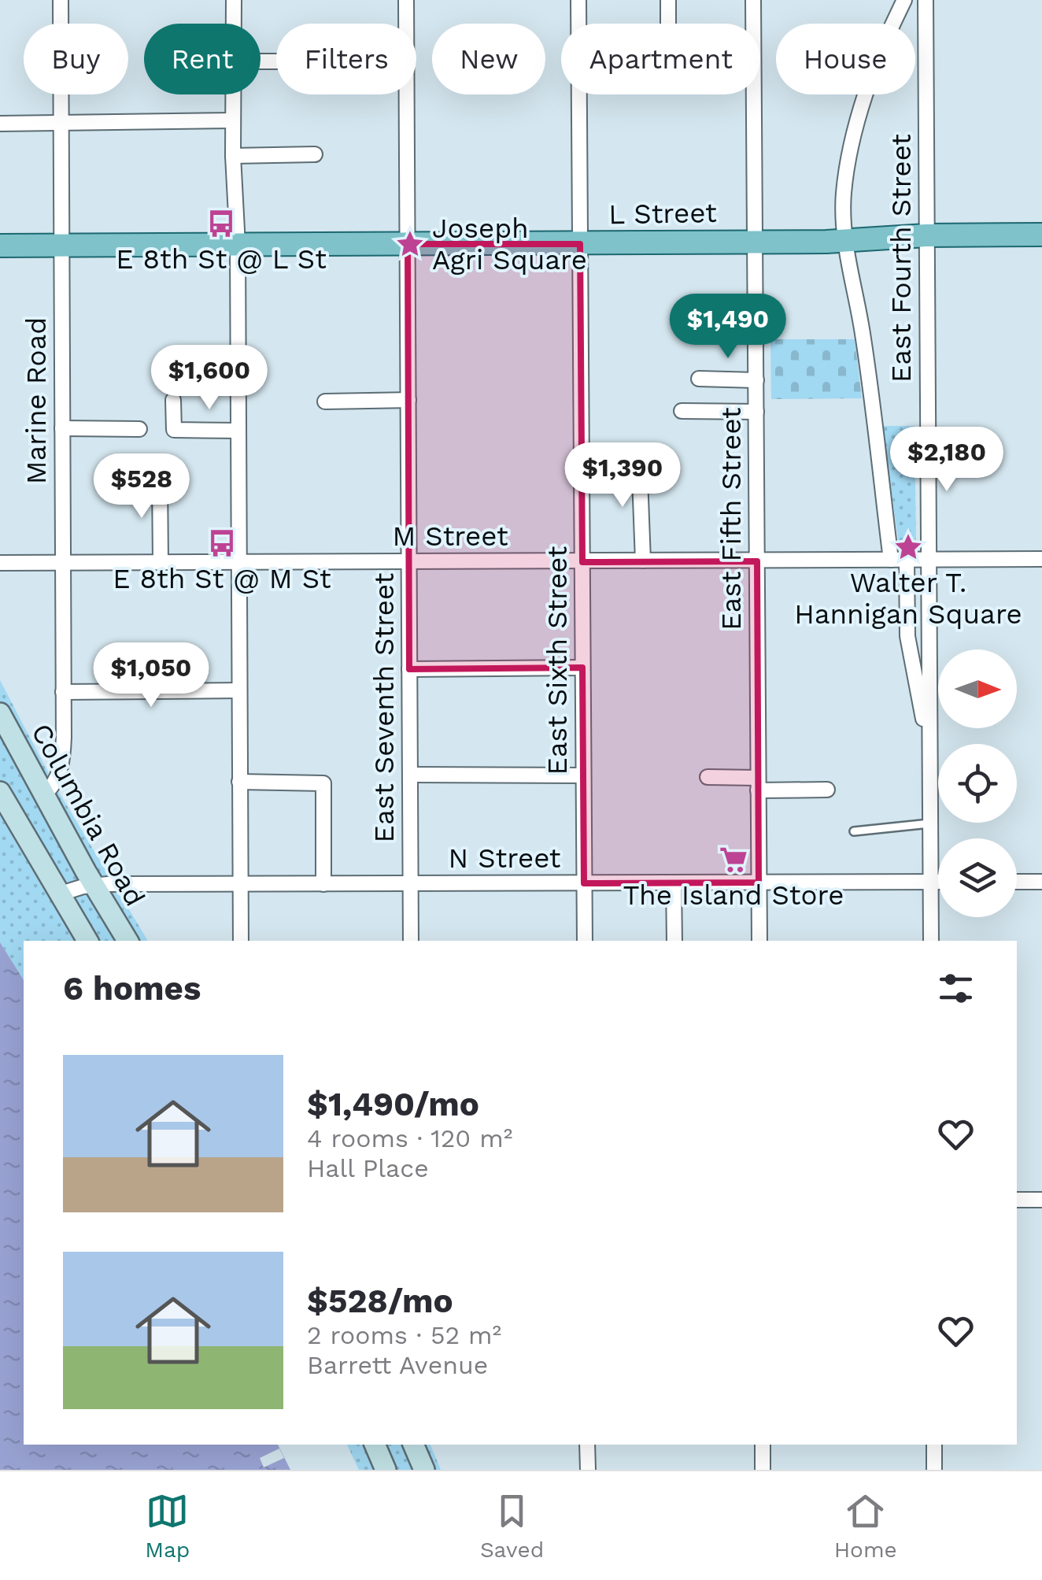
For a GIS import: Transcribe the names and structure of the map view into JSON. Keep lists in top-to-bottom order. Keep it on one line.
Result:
{"streets":{"main road":["L Street","Columbia Road"],"street":["East Fourth Street","Marine Road","East Fifth Street","M Street","East Sixth Street","East Seventh Street","N Street"]},"crossings":[["L Street","East Fourth Street"],["L Street","Marine Road"],["L Street","East Fifth Street"],["L Street","East Sixth Street"],["L Street","East Seventh Street"],["East Fourth Street","M Street"],["East Fourth Street","N Street"],["Marine Road","M Street"],["Marine Road","Columbia Road"],["East Fifth Street","M Street"],["East Fifth Street","N Street"],["M Street","East Sixth Street"],["M Street","East Seventh Street"],["East Sixth Street","N Street"],["East Seventh Street","N Street"],["Columbia Road","N Street"]],"places":{"bus stop":["E 8th St @ L St","E 8th St @ M St"],"place":["Joseph Agri Square","Walter T. Hannigan Square"],"supermarket":["The Island Store"]},"north":"right","page":{"chip":["Buy","Rent","Filters","New","Apartment","House"],"price":["$1,490","$1,600","$2,180","$1,390","$528","$1,050"],"heading":"6 homes","list":[{"name":"$1,490/mo","note":"4 rooms · 120 m² · Hall Place"},{"name":"$528/mo","note":"2 rooms · 52 m² · Barrett Avenue"}],"tabs":["Map","Saved","Home"]}}
